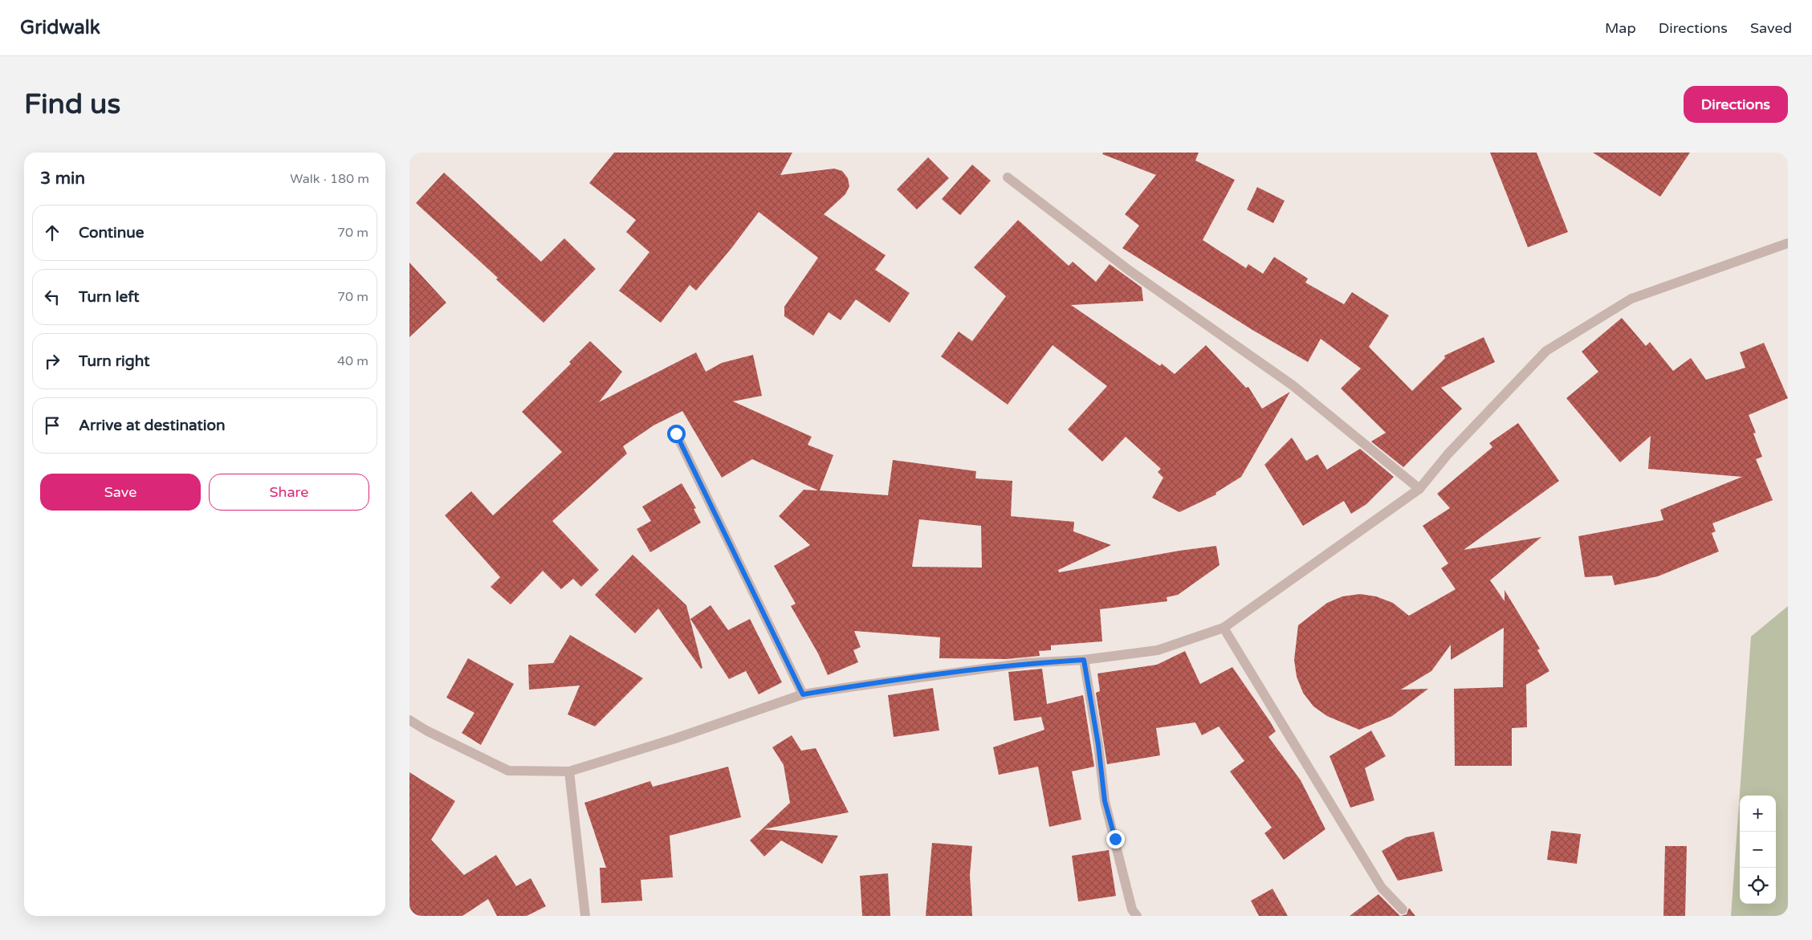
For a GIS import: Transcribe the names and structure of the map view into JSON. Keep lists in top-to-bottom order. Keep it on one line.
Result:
{"page":{"header":"Gridwalk","nav":["Map","Directions","Saved"],"buttons":["Directions",["Save","Share"]],"title":"Find us","heading":["3 min","Walk · 180 m"],"list":[["Continue","70 m"],["Turn left","70 m"],["Turn right","40 m"],"Arrive at destination"],"map_buttons":["+","−"]}}
